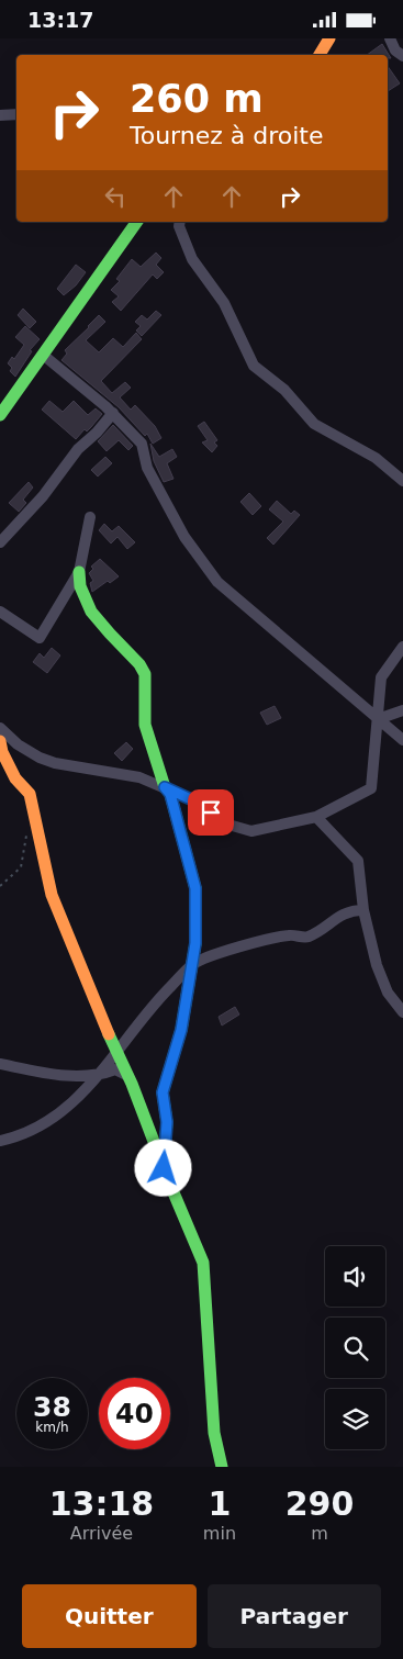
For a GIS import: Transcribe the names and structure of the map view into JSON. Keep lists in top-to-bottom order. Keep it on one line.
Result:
{"page":{"status":"13:17","turn":["260 m","Tournez à droite"],"speed":"38 km/h","limit":"40","eta":["13:18","Arrivée","1","min","290","m"],"buttons":["Quitter","Partager"]}}
